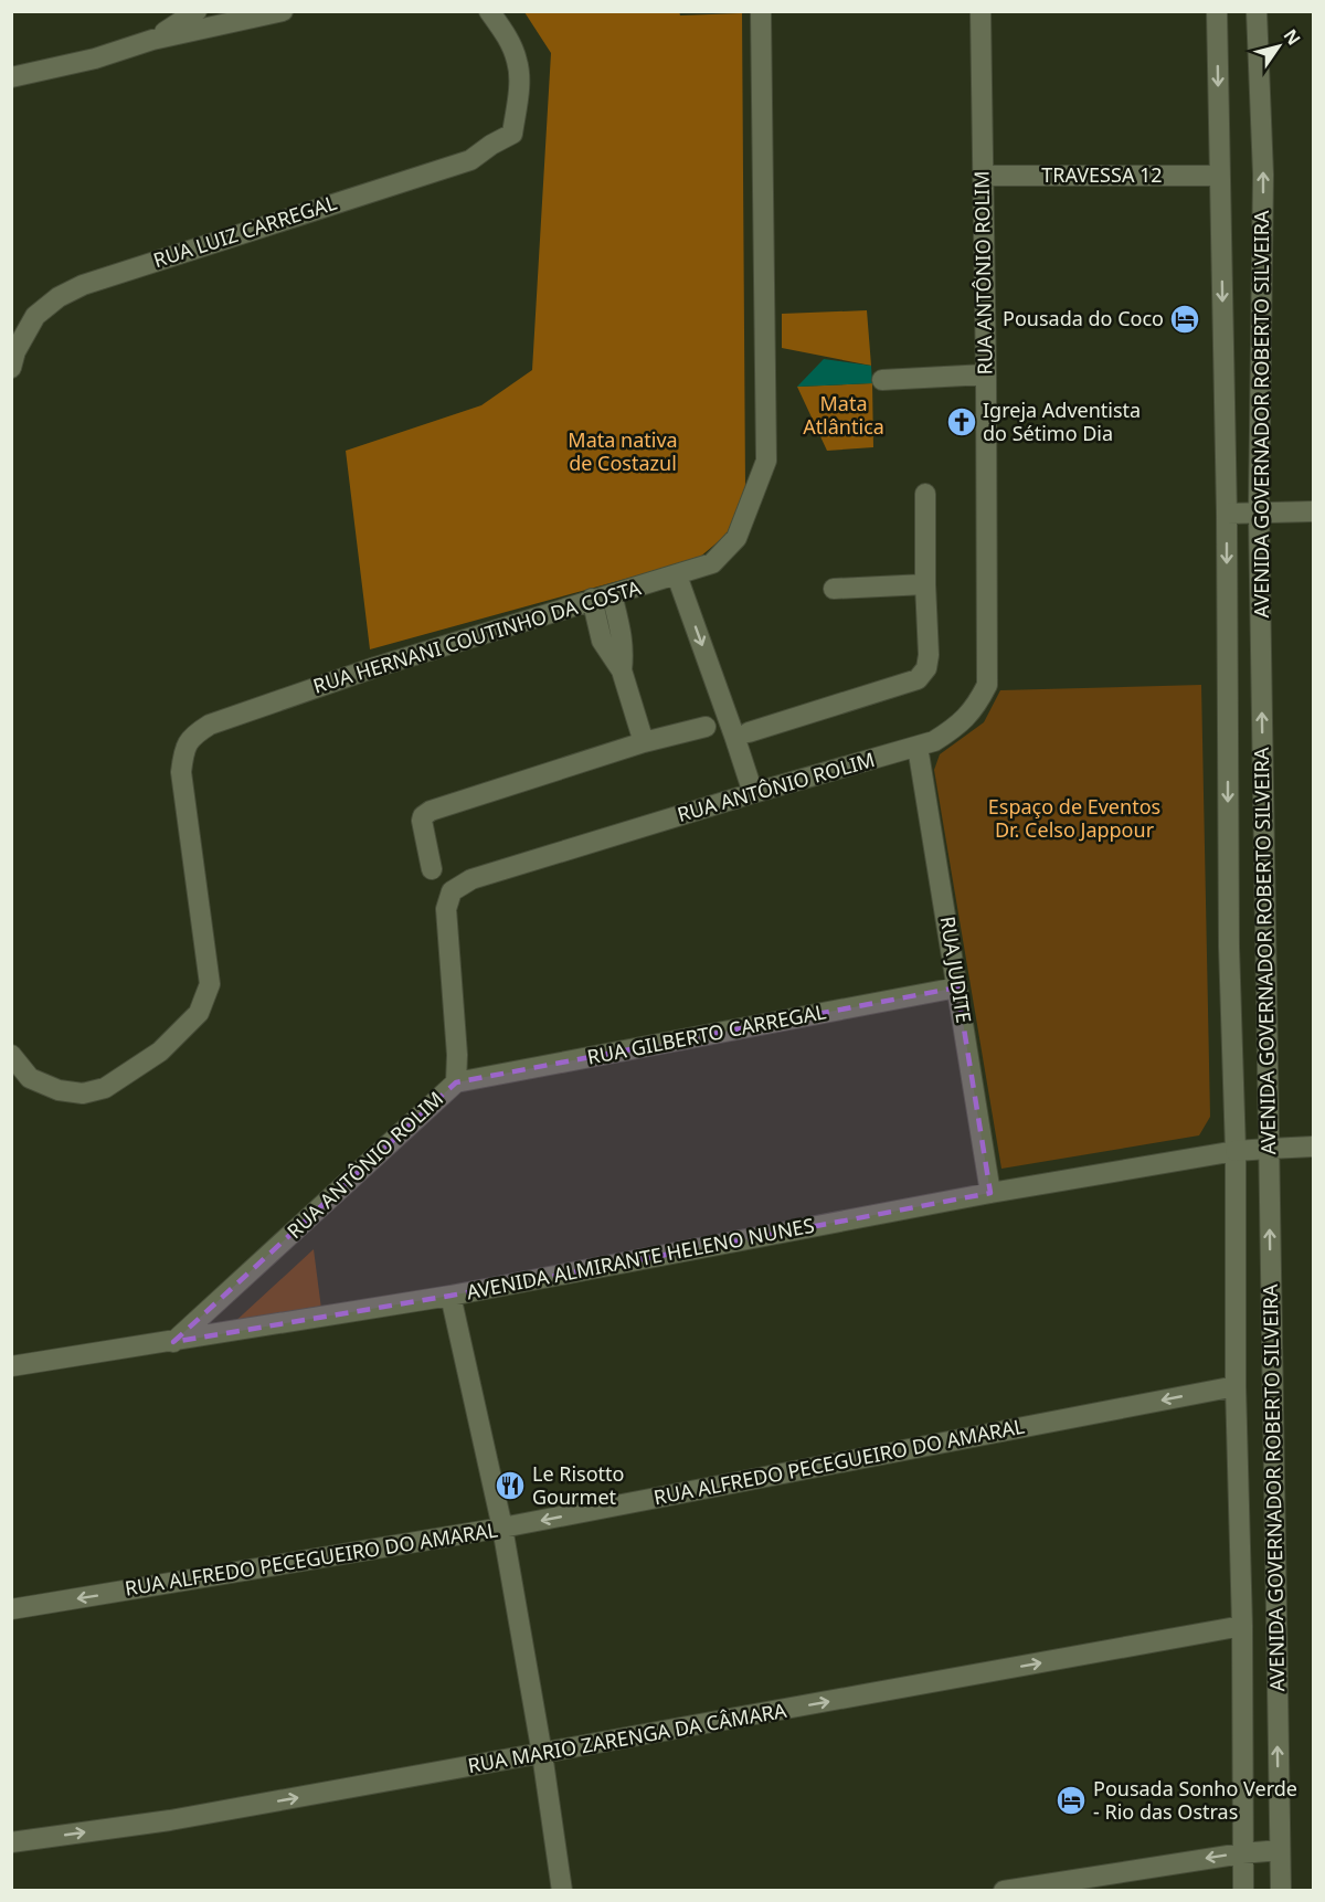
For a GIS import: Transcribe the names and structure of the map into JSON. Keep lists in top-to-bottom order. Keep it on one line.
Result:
{"streets":{"street":["TRAVESSA 12","RUA LUIZ CARREGAL","RUA ANTÔNIO ROLIM","AVENIDA GOVERNADOR ROBERTO SILVEIRA","RUA HERNANI COUTINHO DA COSTA","RUA JUDITE","RUA GILBERTO CARREGAL","AVENIDA ALMIRANTE HELENO NUNES","RUA ALFREDO PECEGUEIRO DO AMARAL","RUA MARIO ZARENGA DA CÂMARA"]},"crossings":[["TRAVESSA 12","RUA ANTÔNIO ROLIM"],["TRAVESSA 12","AVENIDA GOVERNADOR ROBERTO SILVEIRA"],["RUA ANTÔNIO ROLIM","RUA JUDITE"],["RUA ANTÔNIO ROLIM","RUA GILBERTO CARREGAL"],["RUA ANTÔNIO ROLIM","AVENIDA ALMIRANTE HELENO NUNES"],["AVENIDA GOVERNADOR ROBERTO SILVEIRA","AVENIDA ALMIRANTE HELENO NUNES"],["AVENIDA GOVERNADOR ROBERTO SILVEIRA","RUA ALFREDO PECEGUEIRO DO AMARAL"],["AVENIDA GOVERNADOR ROBERTO SILVEIRA","RUA MARIO ZARENGA DA CÂMARA"],["RUA JUDITE","RUA GILBERTO CARREGAL"],["RUA JUDITE","AVENIDA ALMIRANTE HELENO NUNES"]],"one_way":["RUA ALFREDO PECEGUEIRO DO AMARAL","RUA MARIO ZARENGA DA CÂMARA"],"parks":["Mata Atlântica","Mata nativa de Costazul","Espaço de Eventos Dr. Celso Jappour"],"places":{"hotel":["Pousada do Coco","Pousada Sonho Verde - Rio das Ostras"],"church":["Igreja Adventista do Sétimo Dia"],"restaurant":["Le Risotto Gourmet"]},"north":"top right"}
